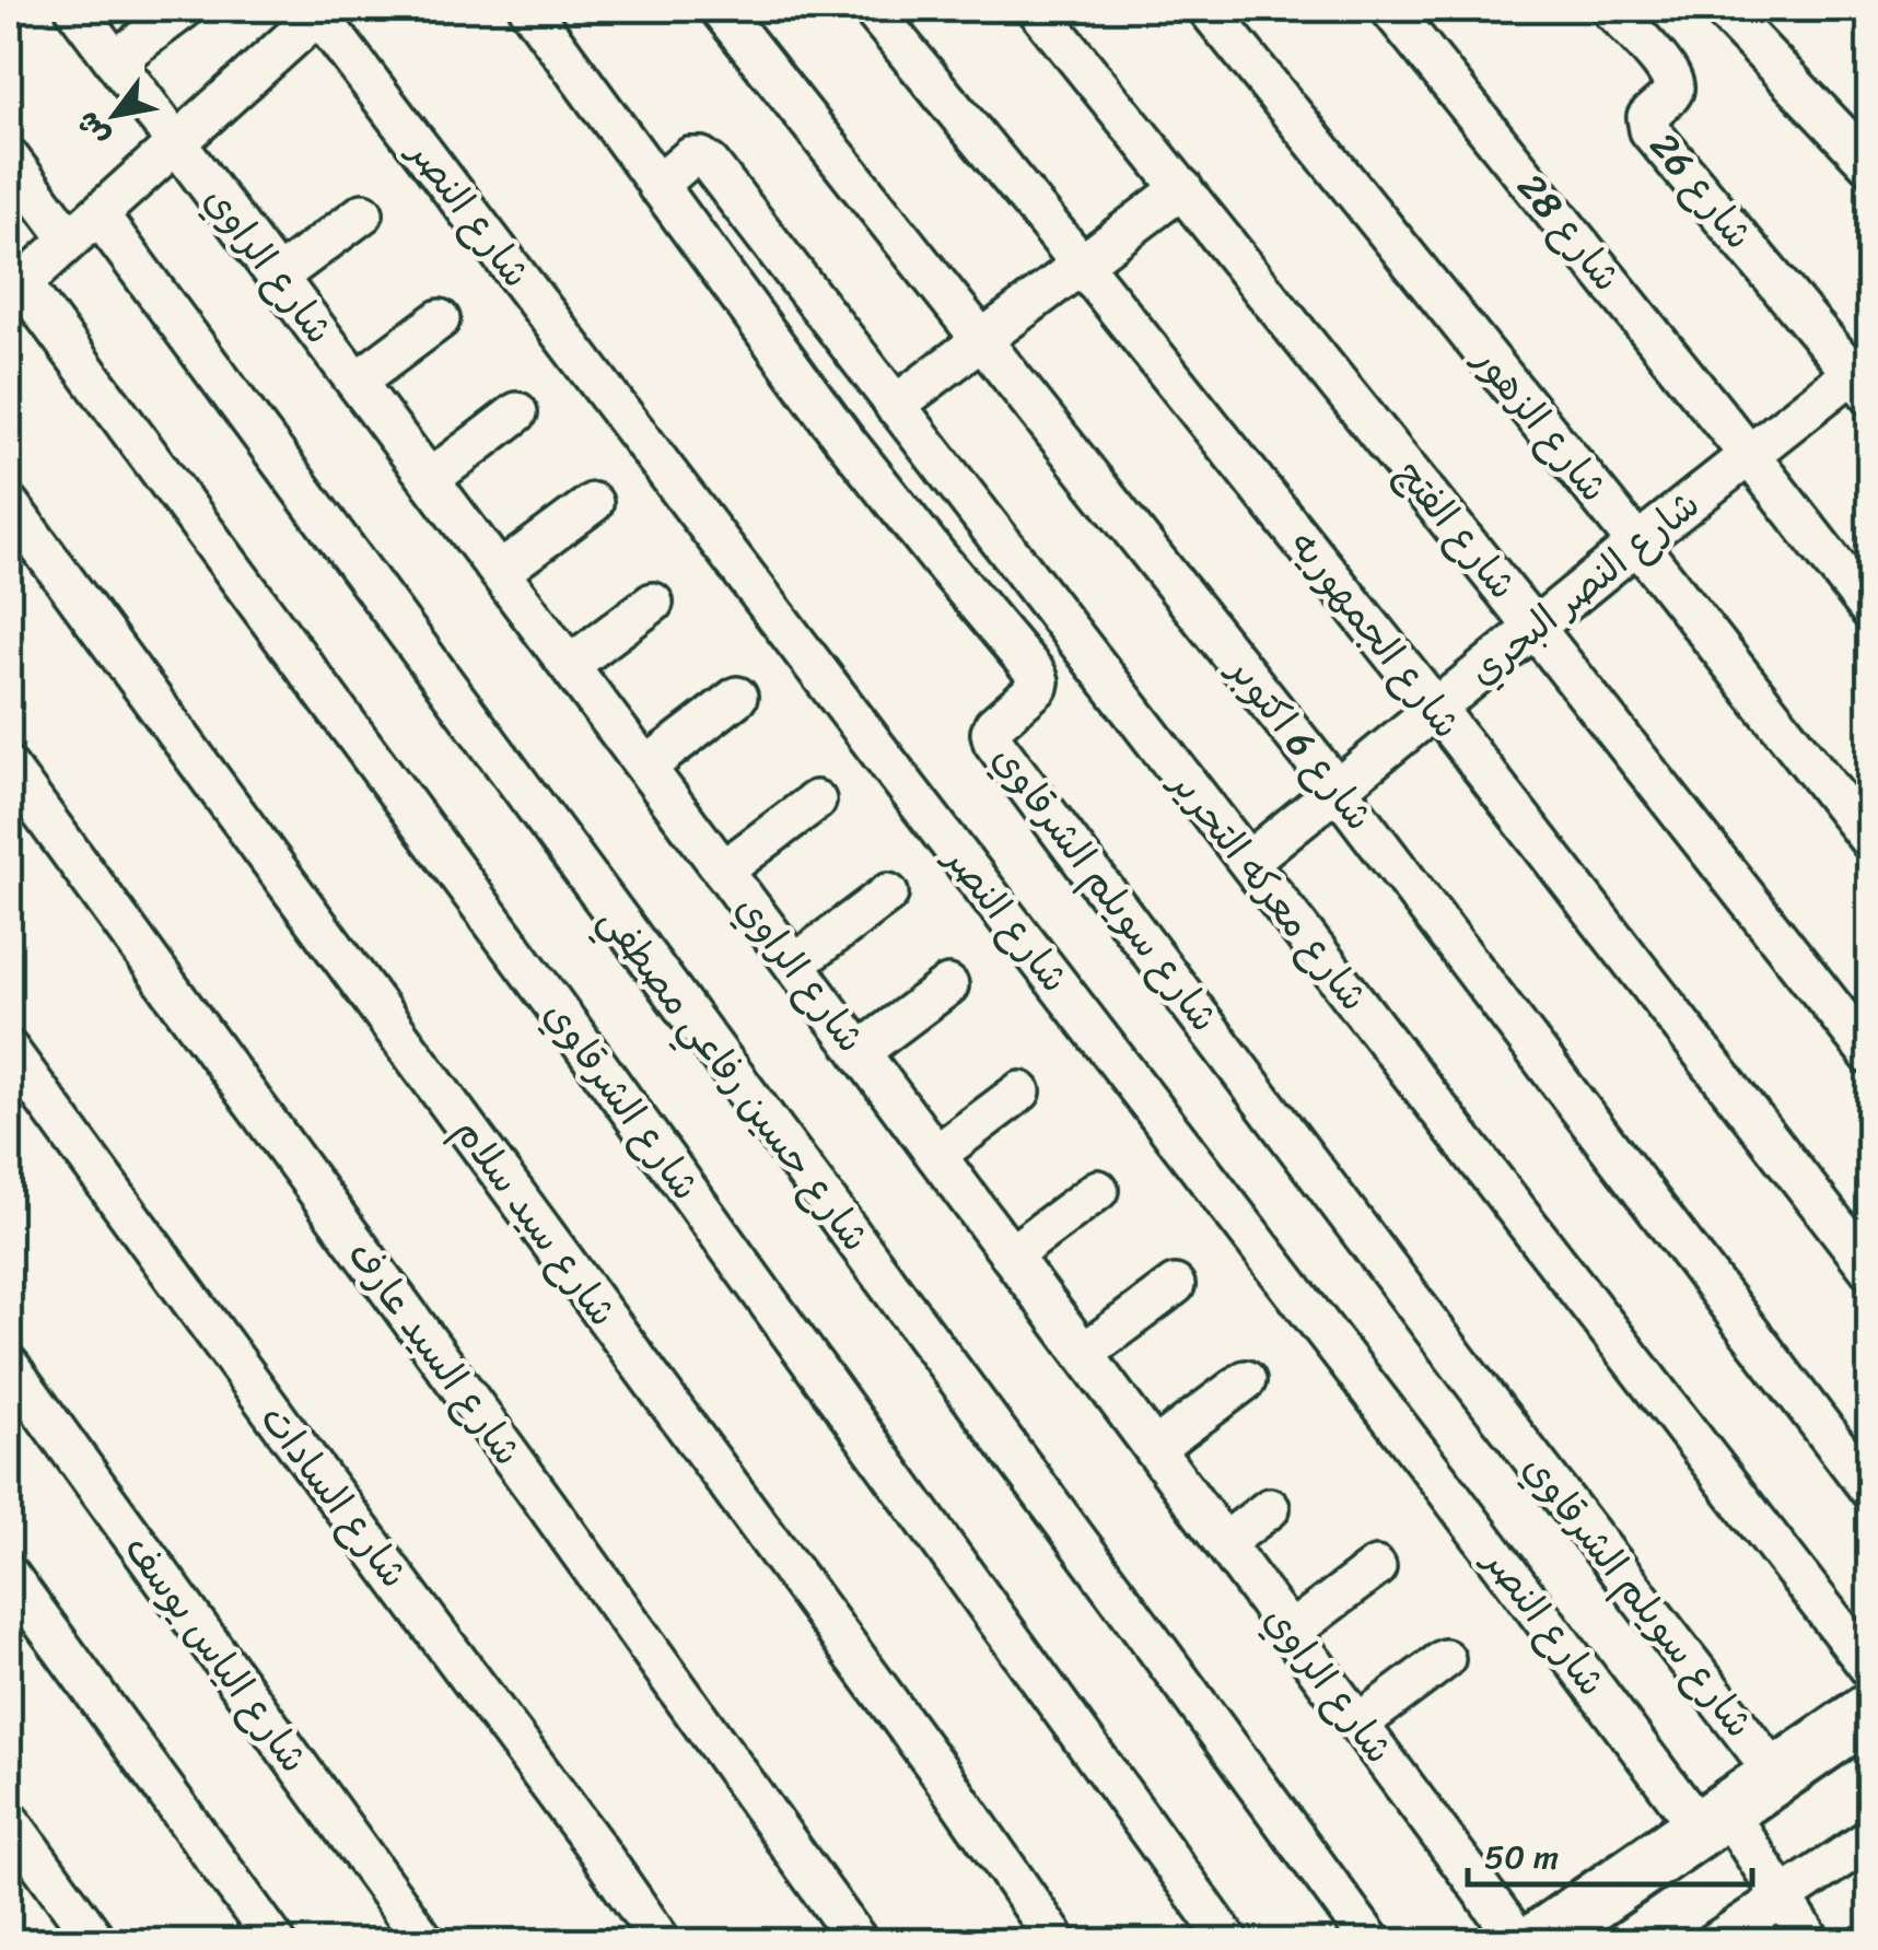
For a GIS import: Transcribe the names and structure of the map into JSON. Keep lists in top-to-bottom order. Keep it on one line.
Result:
{"streets":{"street":["شارع 26","شارع النصر","شارع 28","شارع الراوي","شارع الزهور","شارع الفتح","شارع النصر البحري","شارع الجمهوريه","شارع 6 اكتوبر","شارع سويلم الشرقاوي","شارع معركه التحرير","شارع حسين رفاعي مصطفي","شارع الشرقاوي","شارع سيد سلام","شارع السيد عارف","شارع السادات","شارع الياس يوسف"]},"crossings":[["شارع 26","شارع النصر البحري"],["شارع 28","شارع النصر البحري"],["شارع الزهور","شارع النصر البحري"],["شارع الفتح","شارع النصر البحري"],["شارع النصر البحري","شارع الجمهوريه"],["شارع النصر البحري","شارع 6 اكتوبر"],["شارع النصر البحري","شارع معركه التحرير"],["شارع سويلم الشرقاوي","شارع معركه التحرير"]],"scale_bar":"50 m","north":"bottom left"}
